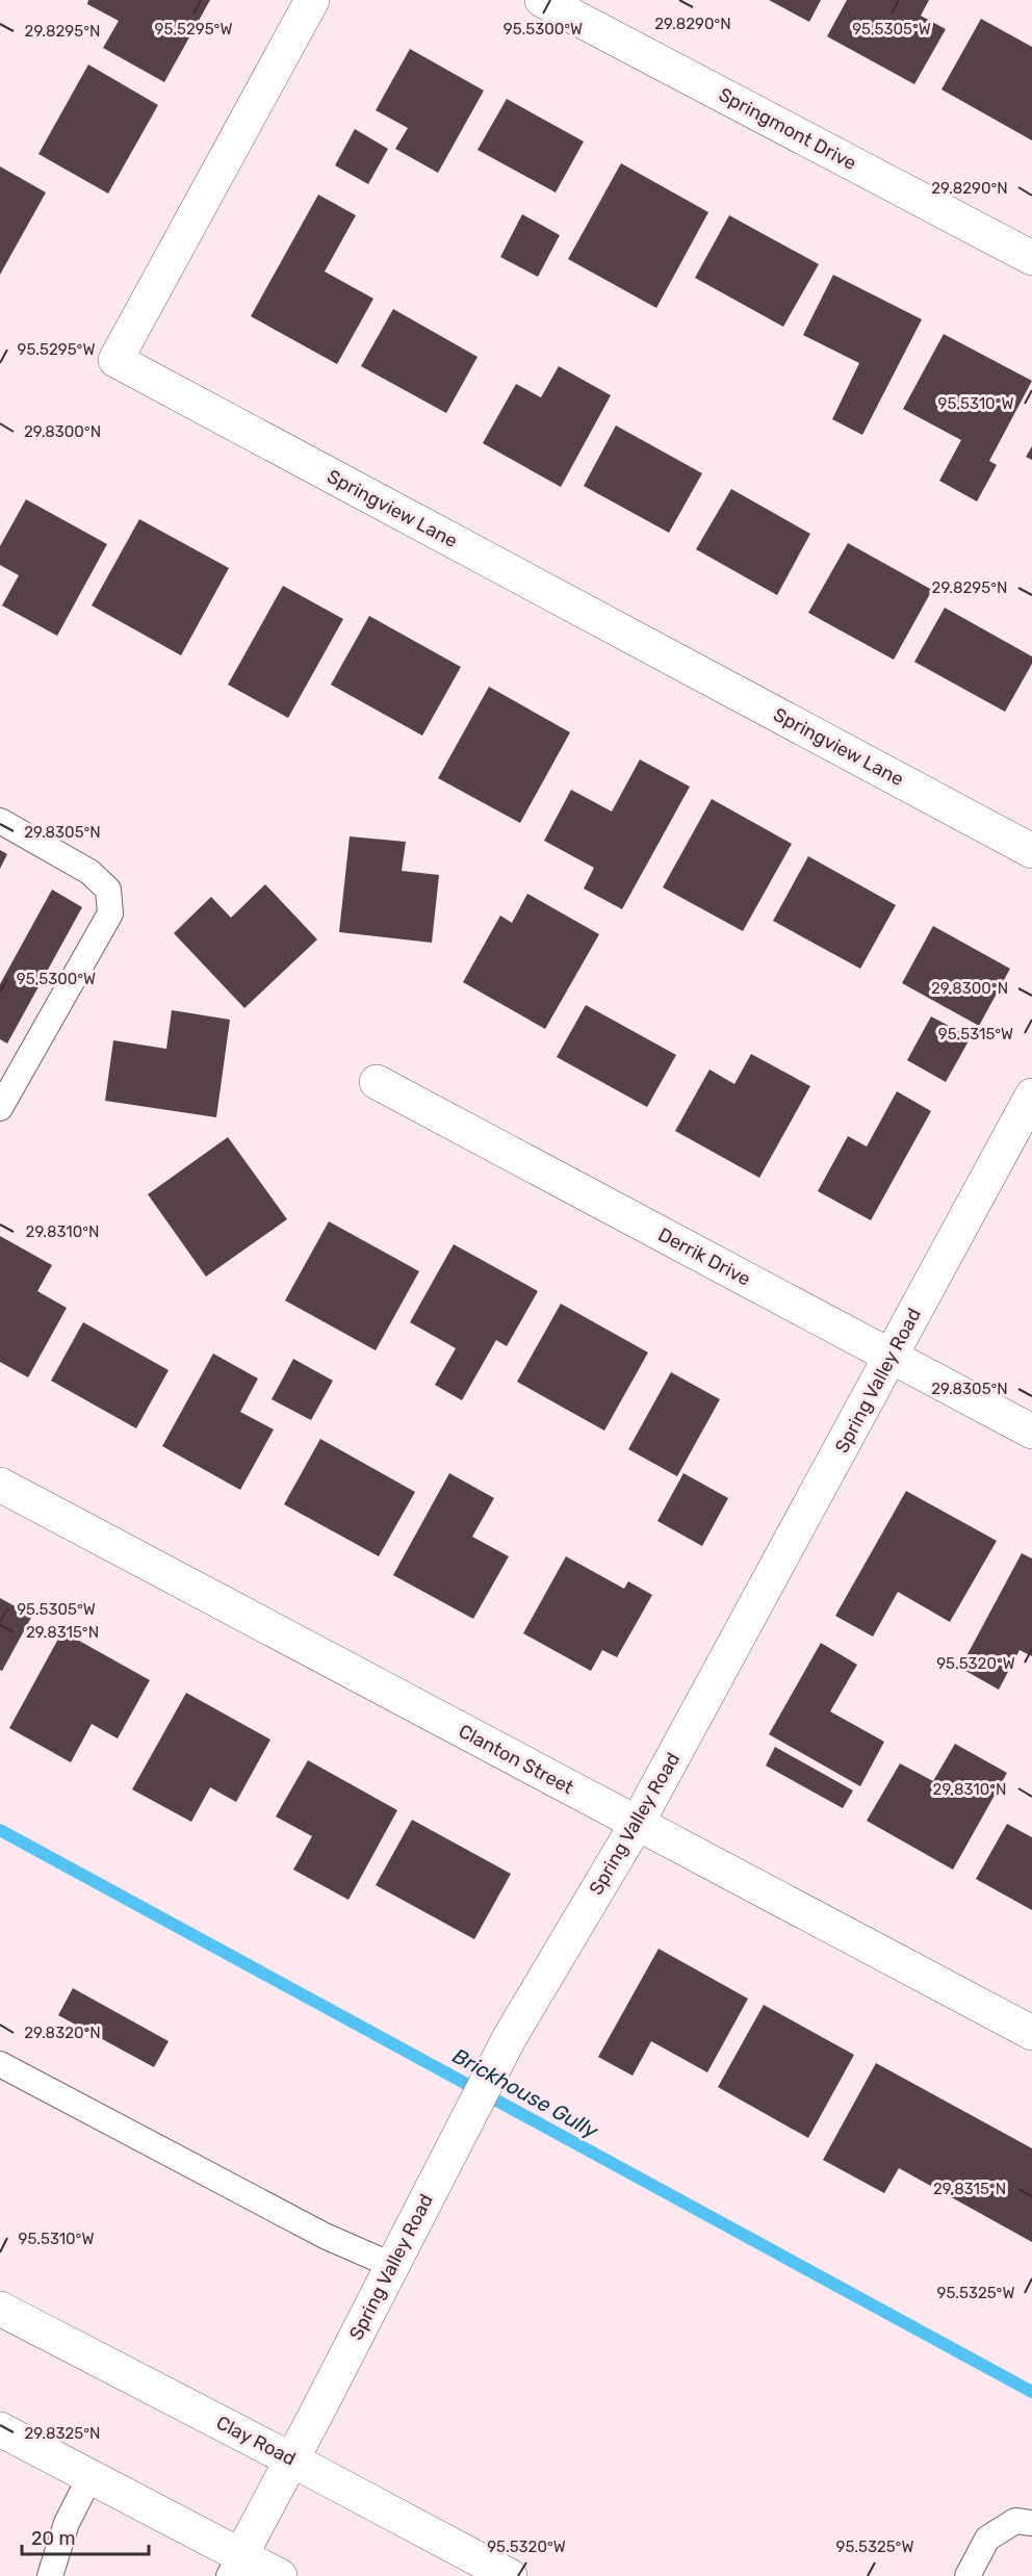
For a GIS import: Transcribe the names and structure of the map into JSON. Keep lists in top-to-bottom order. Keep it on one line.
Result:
{"streets":{"street":["Springmont Drive","Springview Lane","Derrik Drive","Spring Valley Road","Clanton Street","Clay Road"]},"crossings":[["Derrik Drive","Spring Valley Road"],["Spring Valley Road","Clanton Street"],["Spring Valley Road","Clay Road"]],"water":["Brickhouse Gully"],"scale_bar":"20 m","coordinates":["29.8290°N","95.5295°W","95.5300°W","95.5305°W","29.8295°N","95.5310°W","29.8300°N","29.8305°N","95.5315°W","29.8310°N","29.8315°N","95.5320°W","29.8320°N","95.5325°W","29.8325°N"]}
